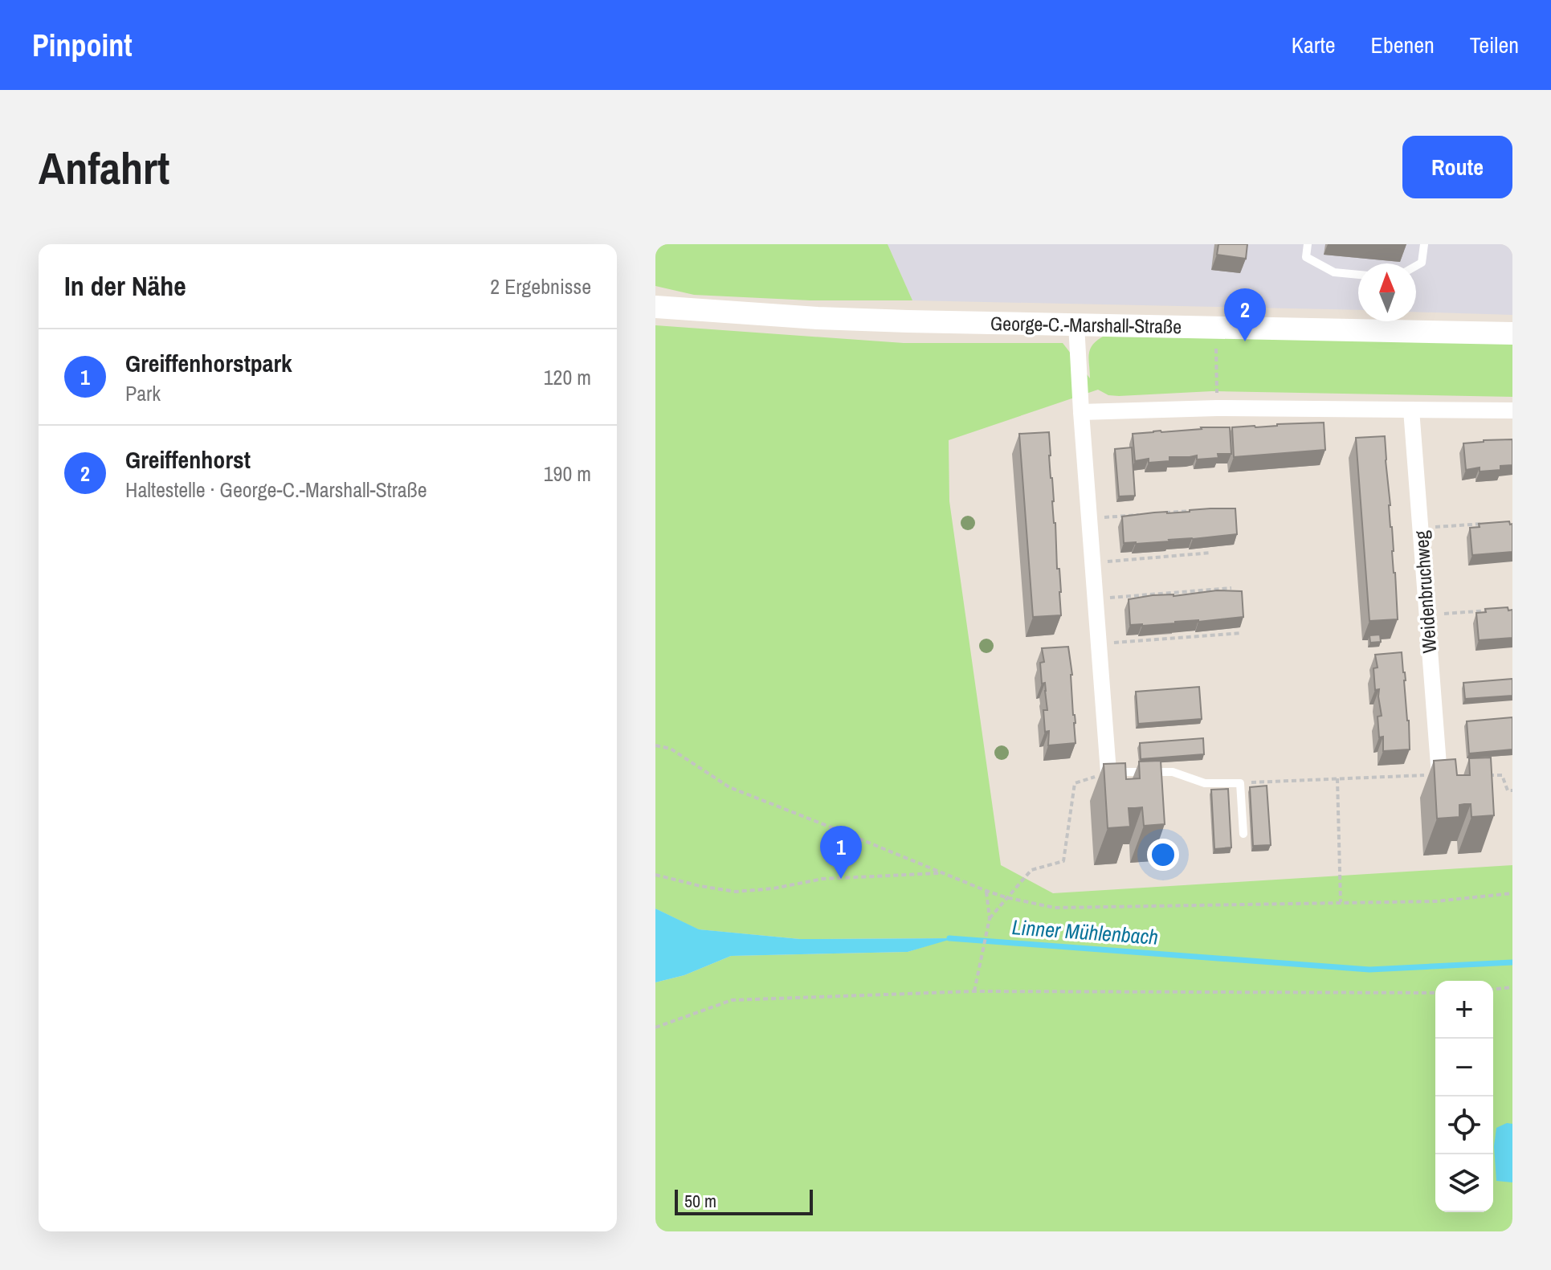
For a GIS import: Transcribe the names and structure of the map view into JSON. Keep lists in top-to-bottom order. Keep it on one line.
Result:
{"streets":{"main road":["George-C.-Marshall-Straße"],"street":["Weidenbruchweg"]},"water":["Linner Mühlenbach"],"scale_bar":"50 m","north":"top","page":{"header":"Pinpoint","nav":["Karte","Ebenen","Teilen"],"buttons":"Route","title":"Anfahrt","heading":["In der Nähe","2 Ergebnisse"],"pins":["2","1"],"list":[{"mark":"1","name":"Greiffenhorstpark","note":"Park","value":"120 m"},{"mark":"2","name":"Greiffenhorst","note":"Haltestelle · George-C.-Marshall-Straße","value":"190 m"}],"map_buttons":["+","−"],"scale":"50 m"}}
